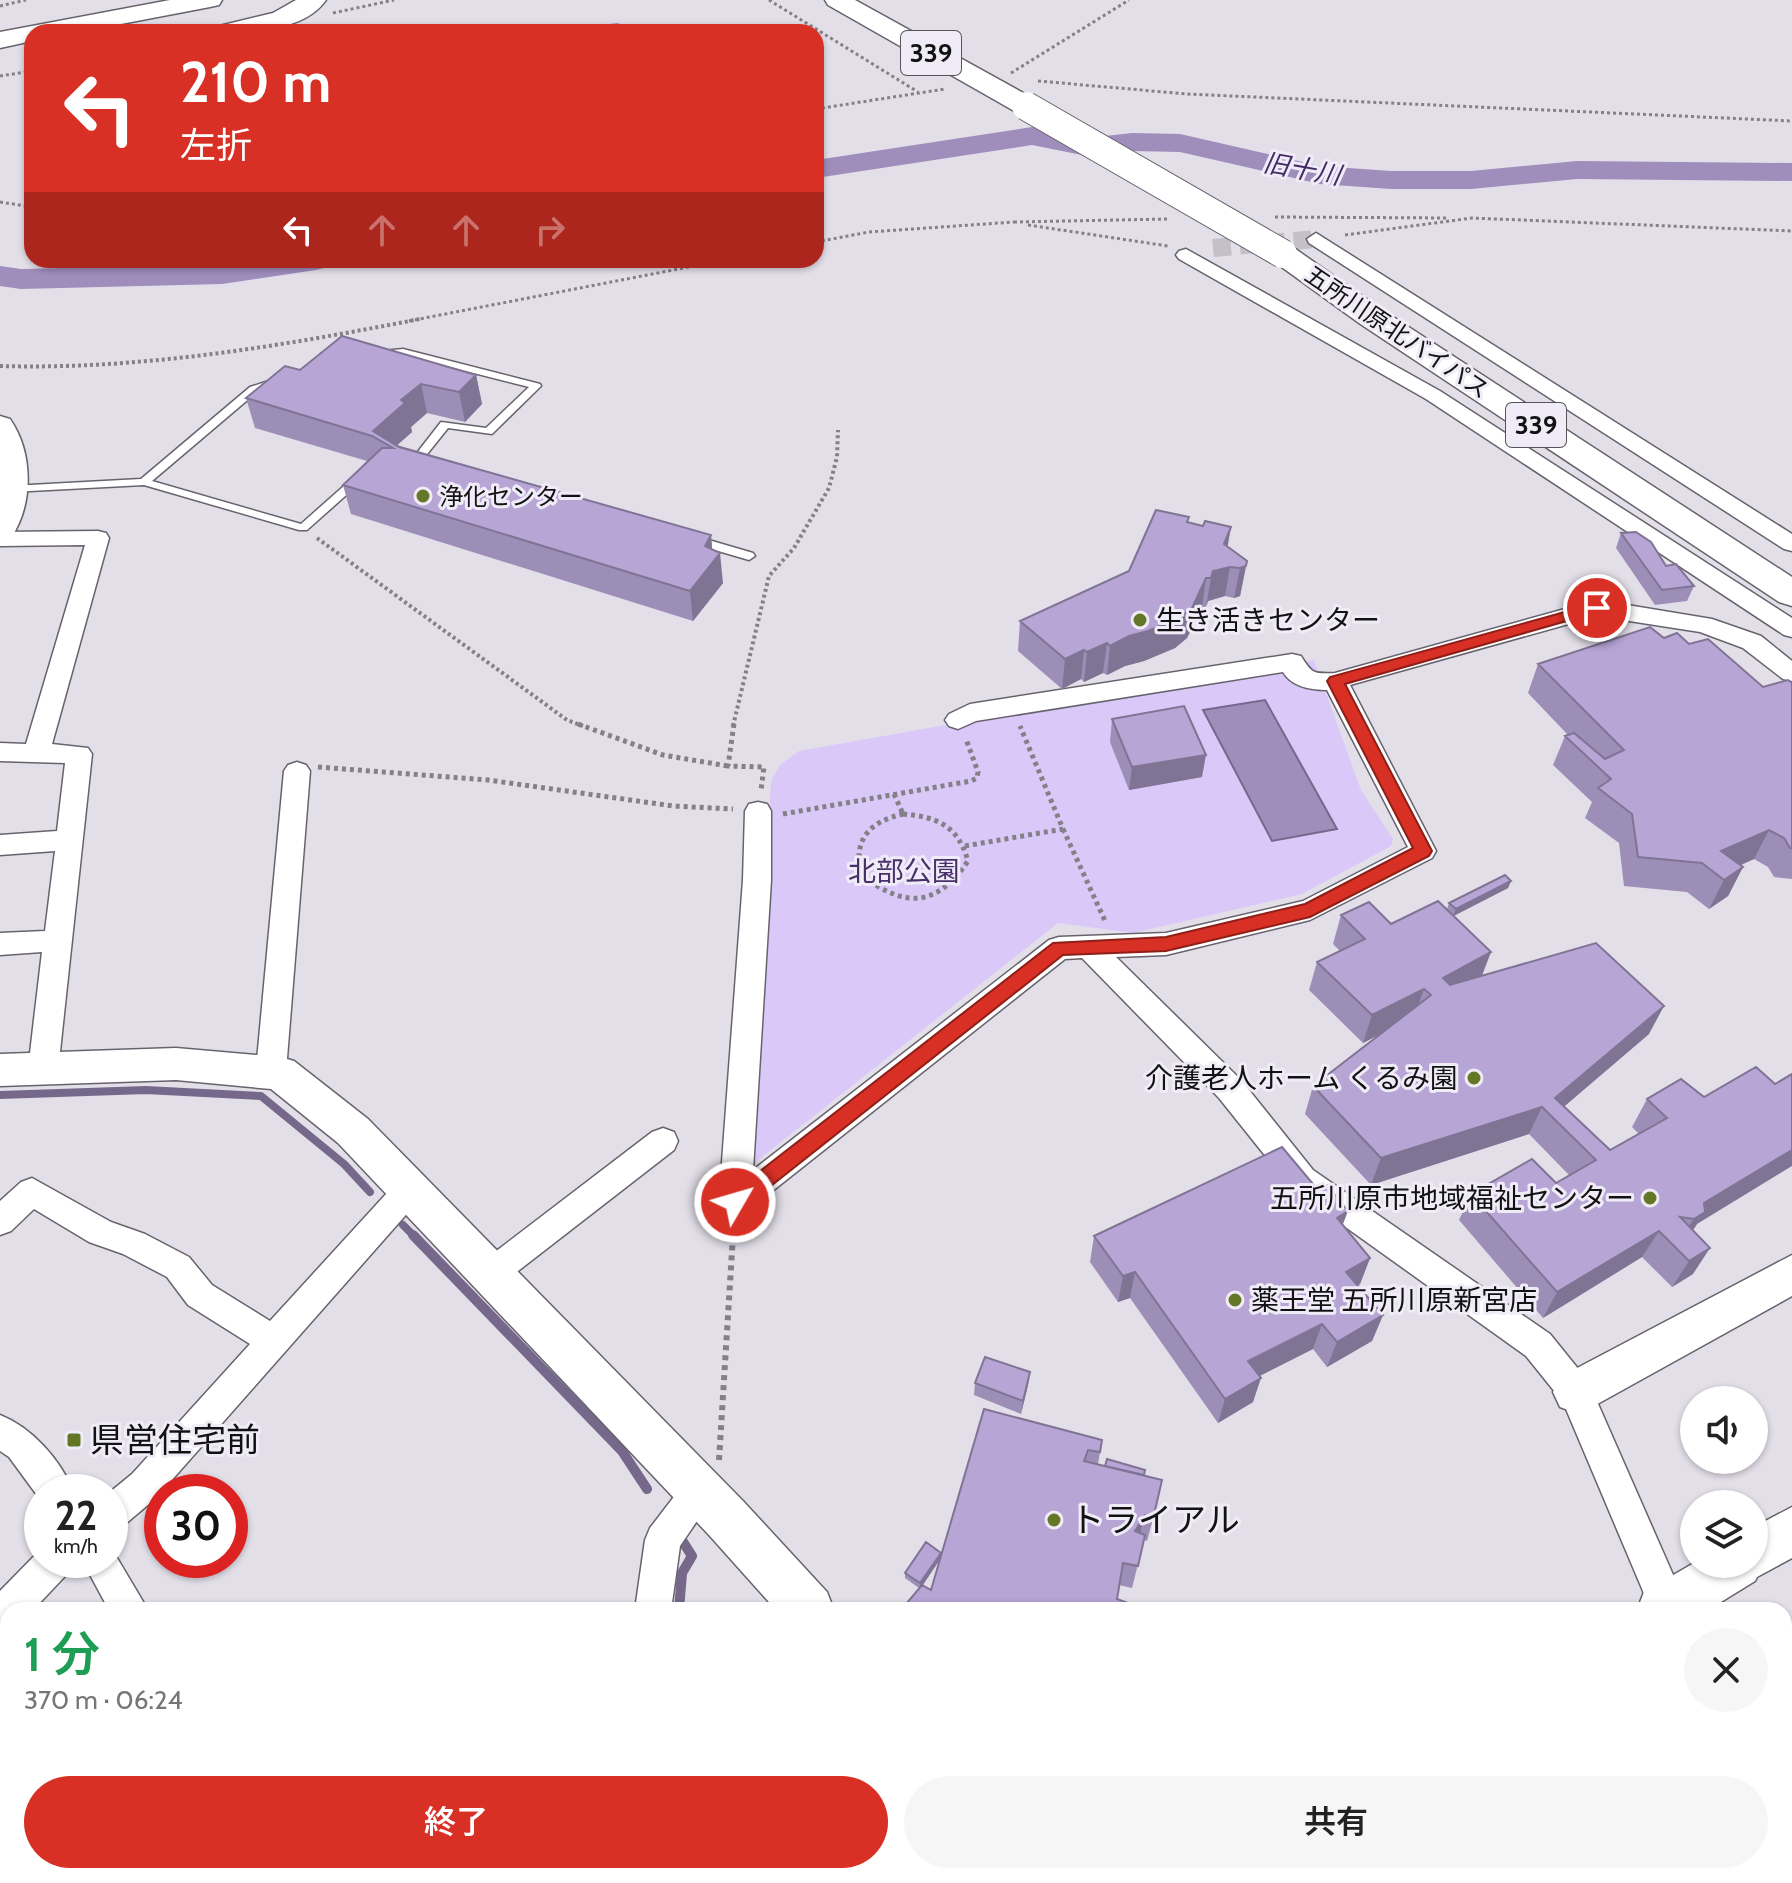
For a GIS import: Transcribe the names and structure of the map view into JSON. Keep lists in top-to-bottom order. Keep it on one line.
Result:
{"streets":{"highway":["339","五所川原北バイパス"]},"water":["旧十川"],"parks":["北部公園"],"places":{"other":["浄化センター","生き活きセンター","介護老人ホーム くるみ園","五所川原市地域福祉センター","薬王堂 五所川原新宮店","トライアル"],"transit":["県営住宅前"]},"page":{"turn":["210 m","左折"],"speed":"22 km/h","limit":"30","heading":["1 分","370 m · 06:24"],"buttons":["終了","共有"]}}
